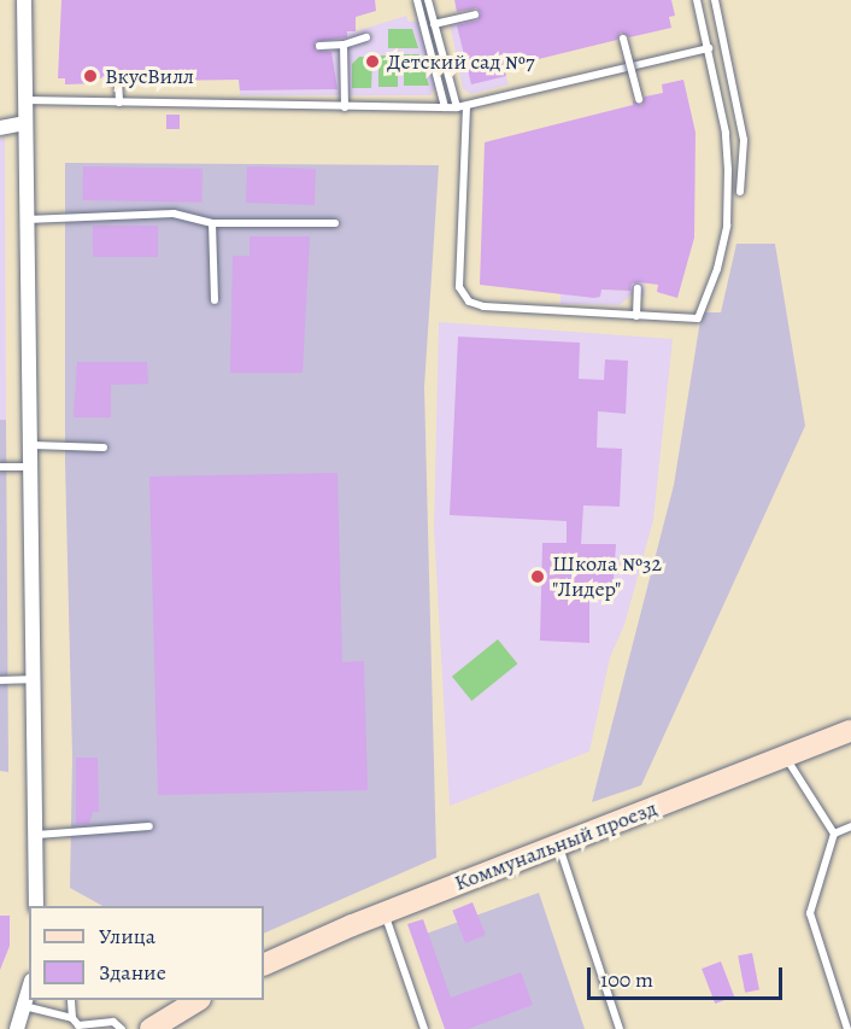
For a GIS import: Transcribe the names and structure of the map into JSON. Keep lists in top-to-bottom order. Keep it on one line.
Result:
{"streets":{"street":["Коммунальный проезд"]},"places":["Детский сад №7","ВкусВилл","Школа №32 \"Лидер\""],"legend":["Улица","Здание"],"scale_bar":"100 m"}
